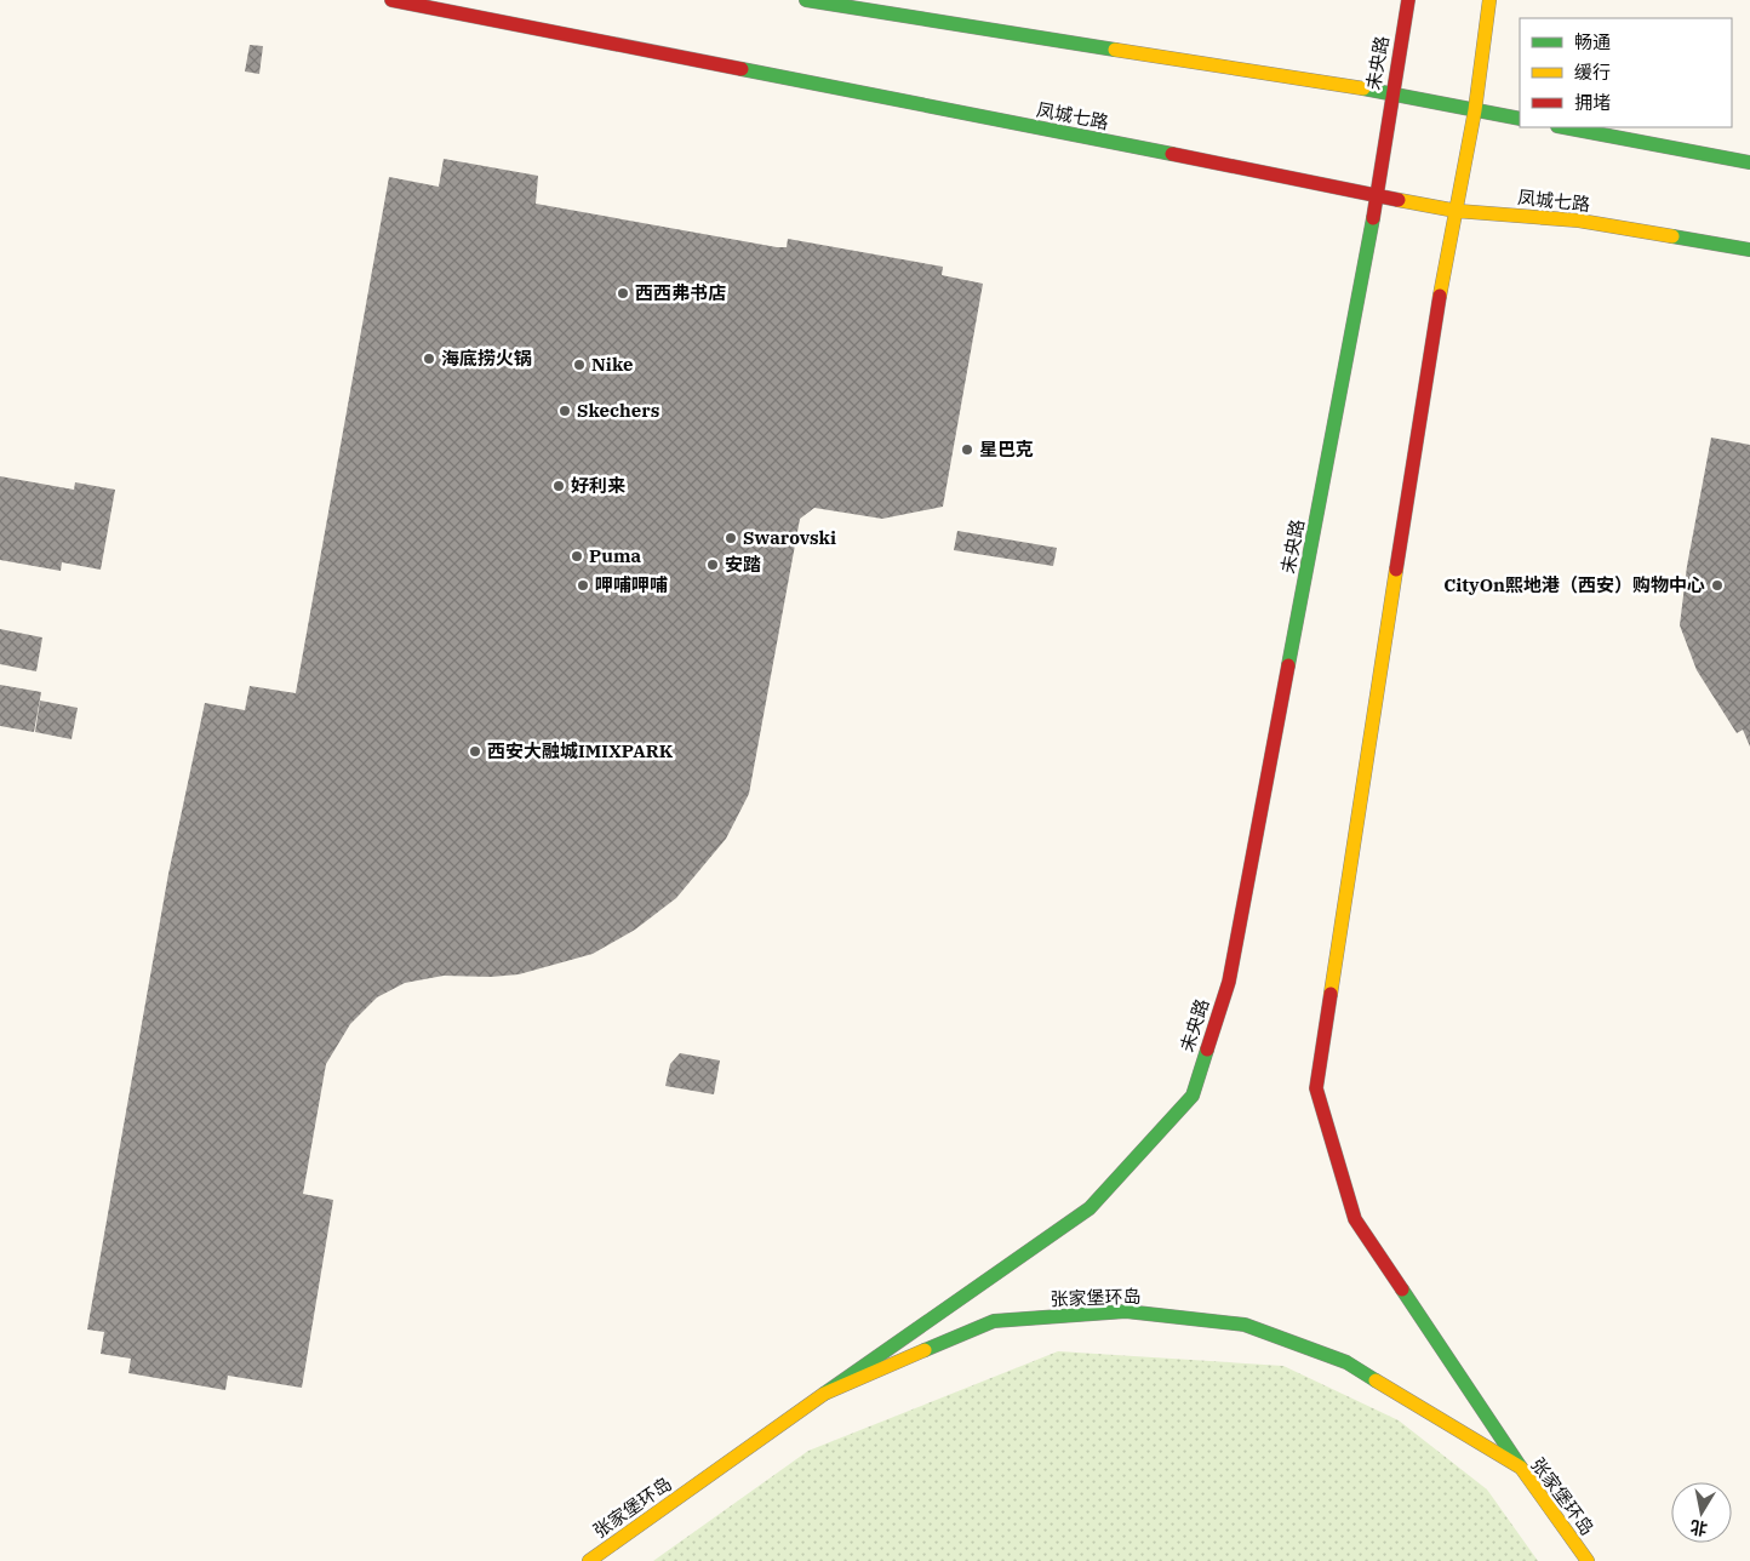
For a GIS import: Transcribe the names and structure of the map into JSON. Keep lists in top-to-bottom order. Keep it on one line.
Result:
{"streets":{"main road":["未央路","凤城七路","张家堡环岛"]},"crossings":[["未央路","凤城七路"],["未央路","张家堡环岛"]],"places":["西西弗书店","海底捞火锅","Nike","Skechers","星巴克","好利来","Swarovski","Puma","安踏","呷哺呷哺","CityOn熙地港（西安）购物中心","西安大融城IMIXPARK"],"legend":["畅通","缓行","拥堵"],"north":"bottom"}
